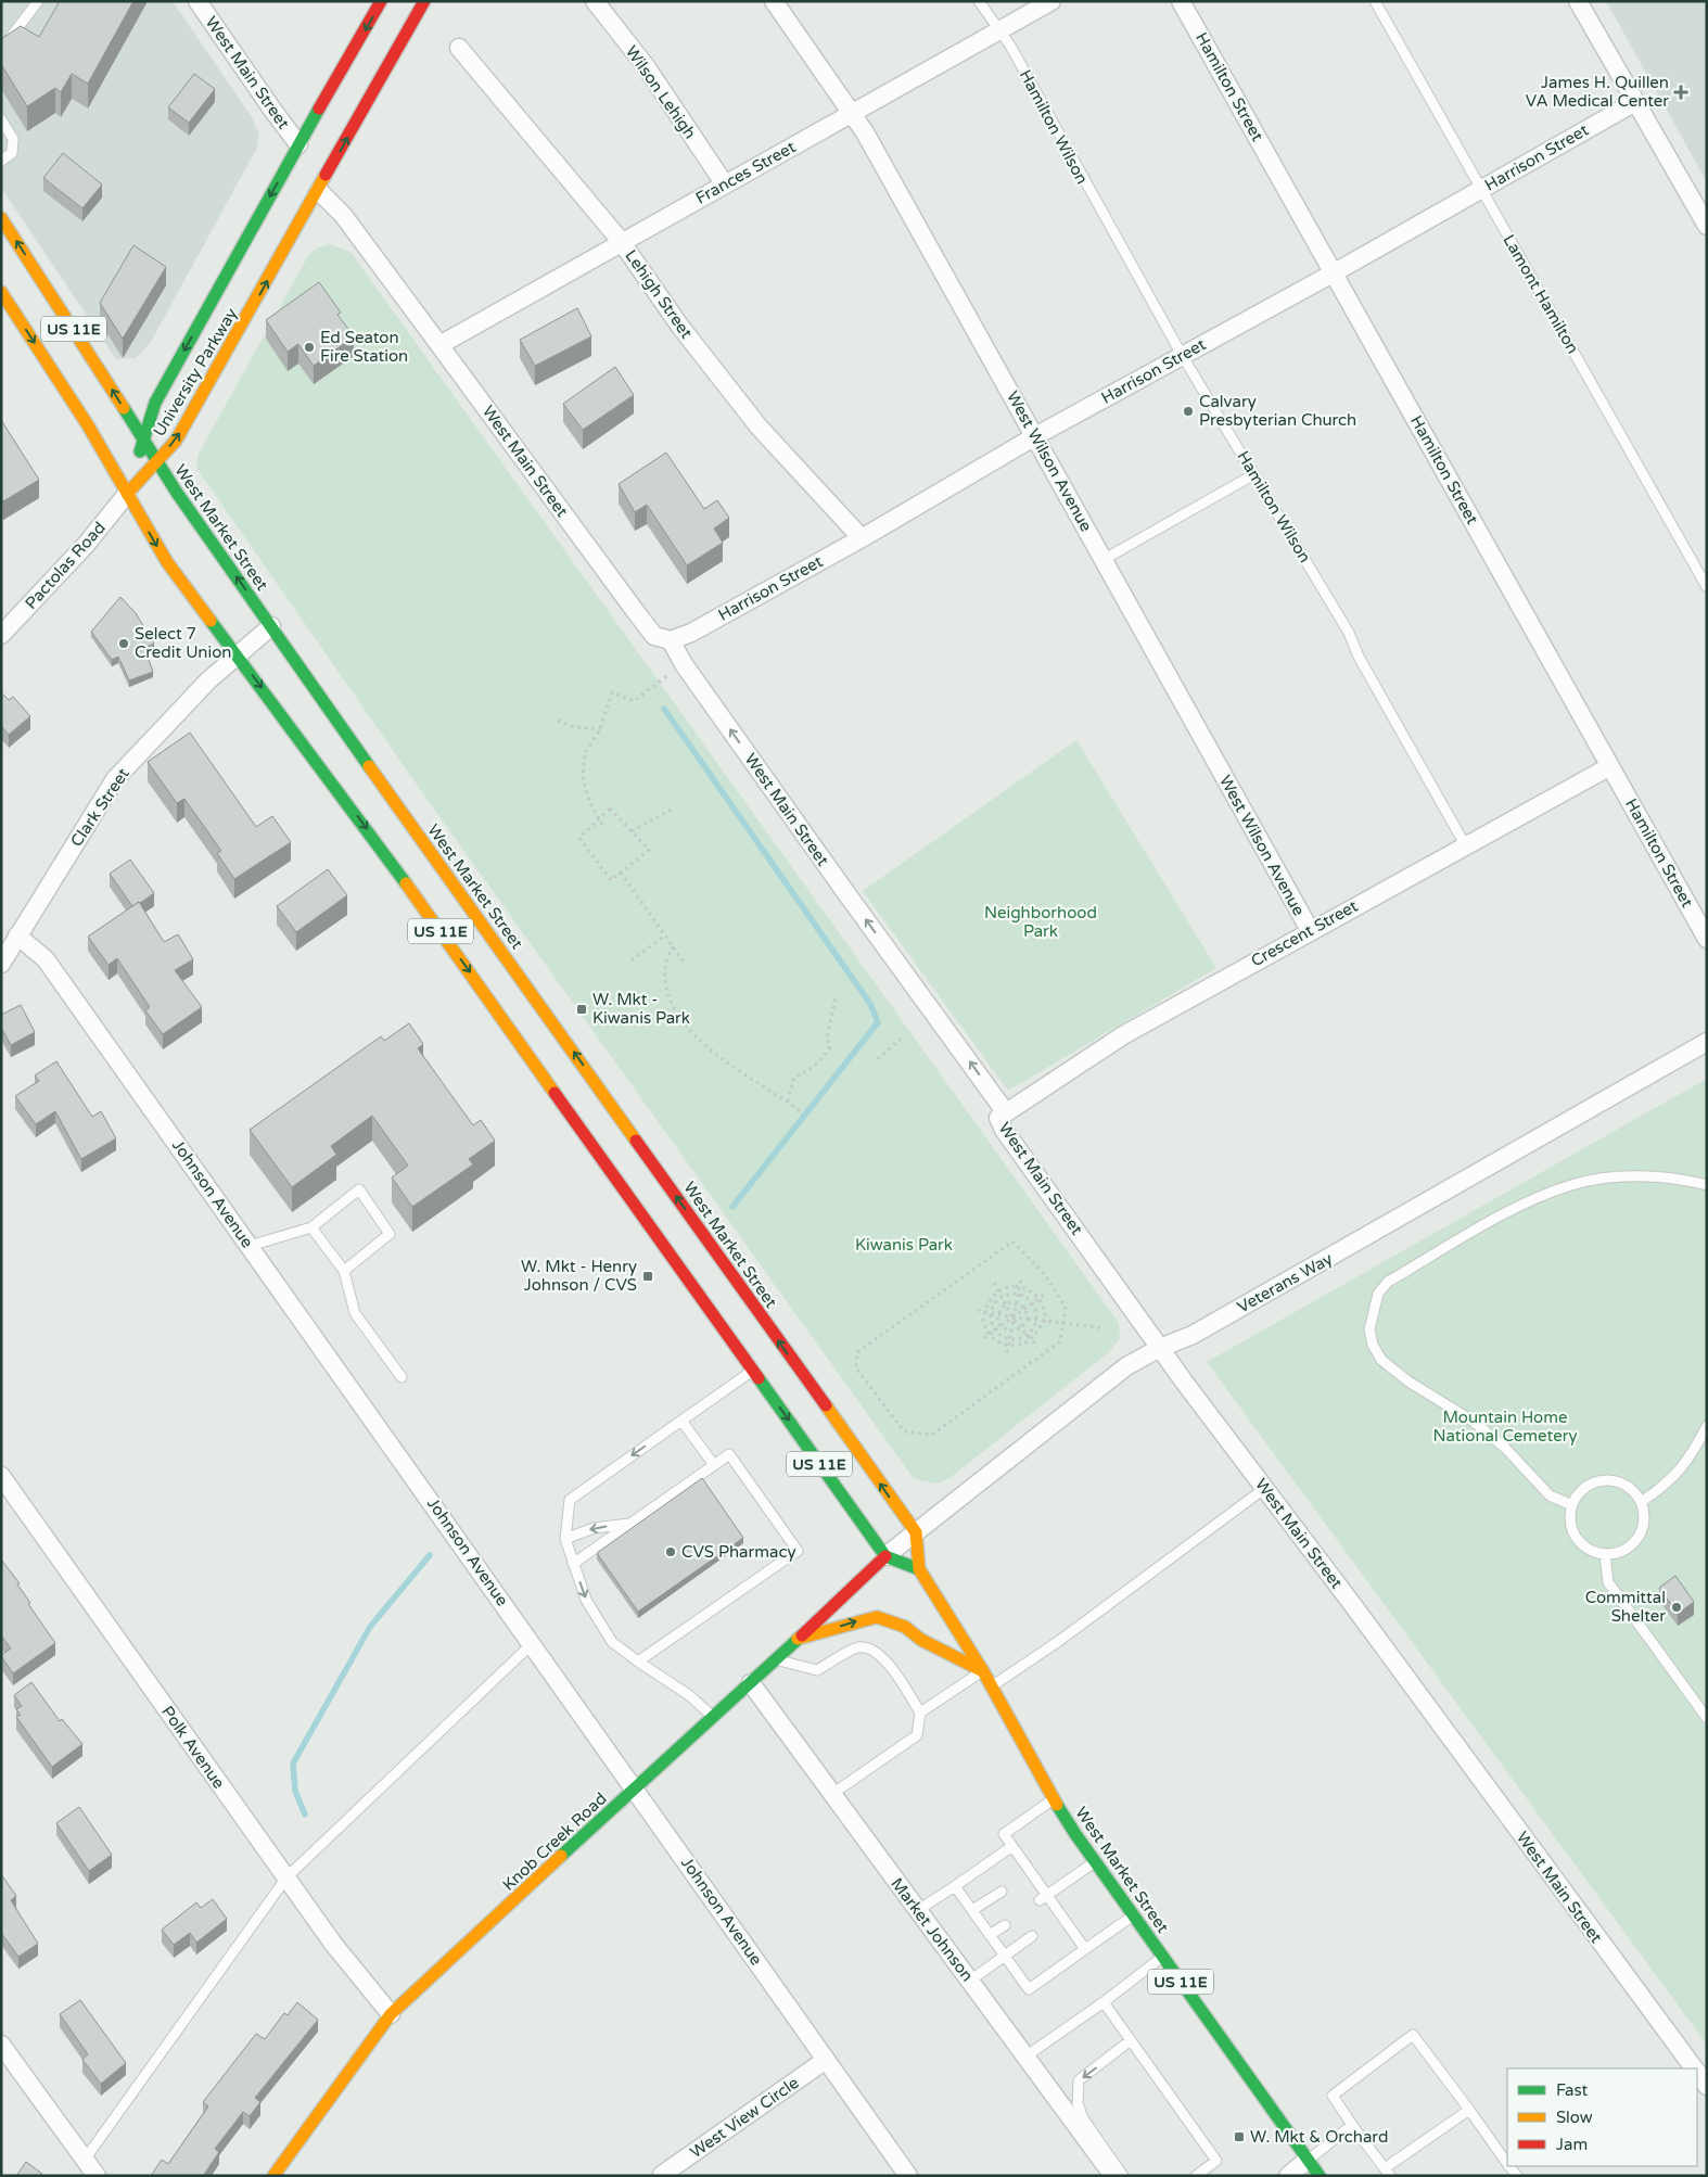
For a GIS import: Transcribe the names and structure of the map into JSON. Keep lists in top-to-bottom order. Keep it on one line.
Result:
{"streets":{"main road":["US 11E","University Parkway","West Market Street","Knob Creek Road"],"street":["West Main Street","Hamilton Street","Wilson Lehigh","Harrison Street","Frances Street","Lehigh Street","West Wilson Avenue","Pactolas Road","Clark Street","Crescent Street","Johnson Avenue","Veterans Way","Polk Avenue","Market Johnson","West View Circle"],"lane":["Hamilton Wilson","Lamont Hamilton"]},"crossings":[["West Main Street","Harrison Street"],["West Main Street","Frances Street"],["West Main Street","University Parkway"],["West Main Street","Crescent Street"],["West Main Street","Veterans Way"],["Hamilton Street","Harrison Street"],["Hamilton Street","Crescent Street"],["Wilson Lehigh","Frances Street"],["Hamilton Wilson","Harrison Street"],["Hamilton Wilson","Frances Street"],["Hamilton Wilson","Crescent Street"],["Harrison Street","Lehigh Street"],["Harrison Street","Lamont Hamilton"],["Harrison Street","West Wilson Avenue"],["Frances Street","Lehigh Street"],["Frances Street","West Wilson Avenue"],["US 11E","University Parkway"],["US 11E","Pactolas Road"],["US 11E","Clark Street"],["US 11E","Veterans Way"],["US 11E","Knob Creek Road"],["University Parkway","West Market Street"],["University Parkway","Pactolas Road"],["West Wilson Avenue","Crescent Street"],["West Market Street","Clark Street"],["West Market Street","Veterans Way"],["Clark Street","Johnson Avenue"],["Johnson Avenue","Knob Creek Road"],["Johnson Avenue","West View Circle"],["Veterans Way","Knob Creek Road"],["Polk Avenue","Knob Creek Road"],["Knob Creek Road","Market Johnson"]],"parks":["Neighborhood Park","Kiwanis Park","Mountain Home National Cemetery"],"places":{"health":["James H. Quillen VA Medical Center"],"other":["Ed Seaton Fire Station","Calvary Presbyterian Church","Select 7 Credit Union","CVS Pharmacy","Committal Shelter"],"transit":["W. Mkt - Kiwanis Park","W. Mkt - Henry Johnson / CVS","W. Mkt & Orchard"]},"legend":["Fast","Slow","Jam"]}
